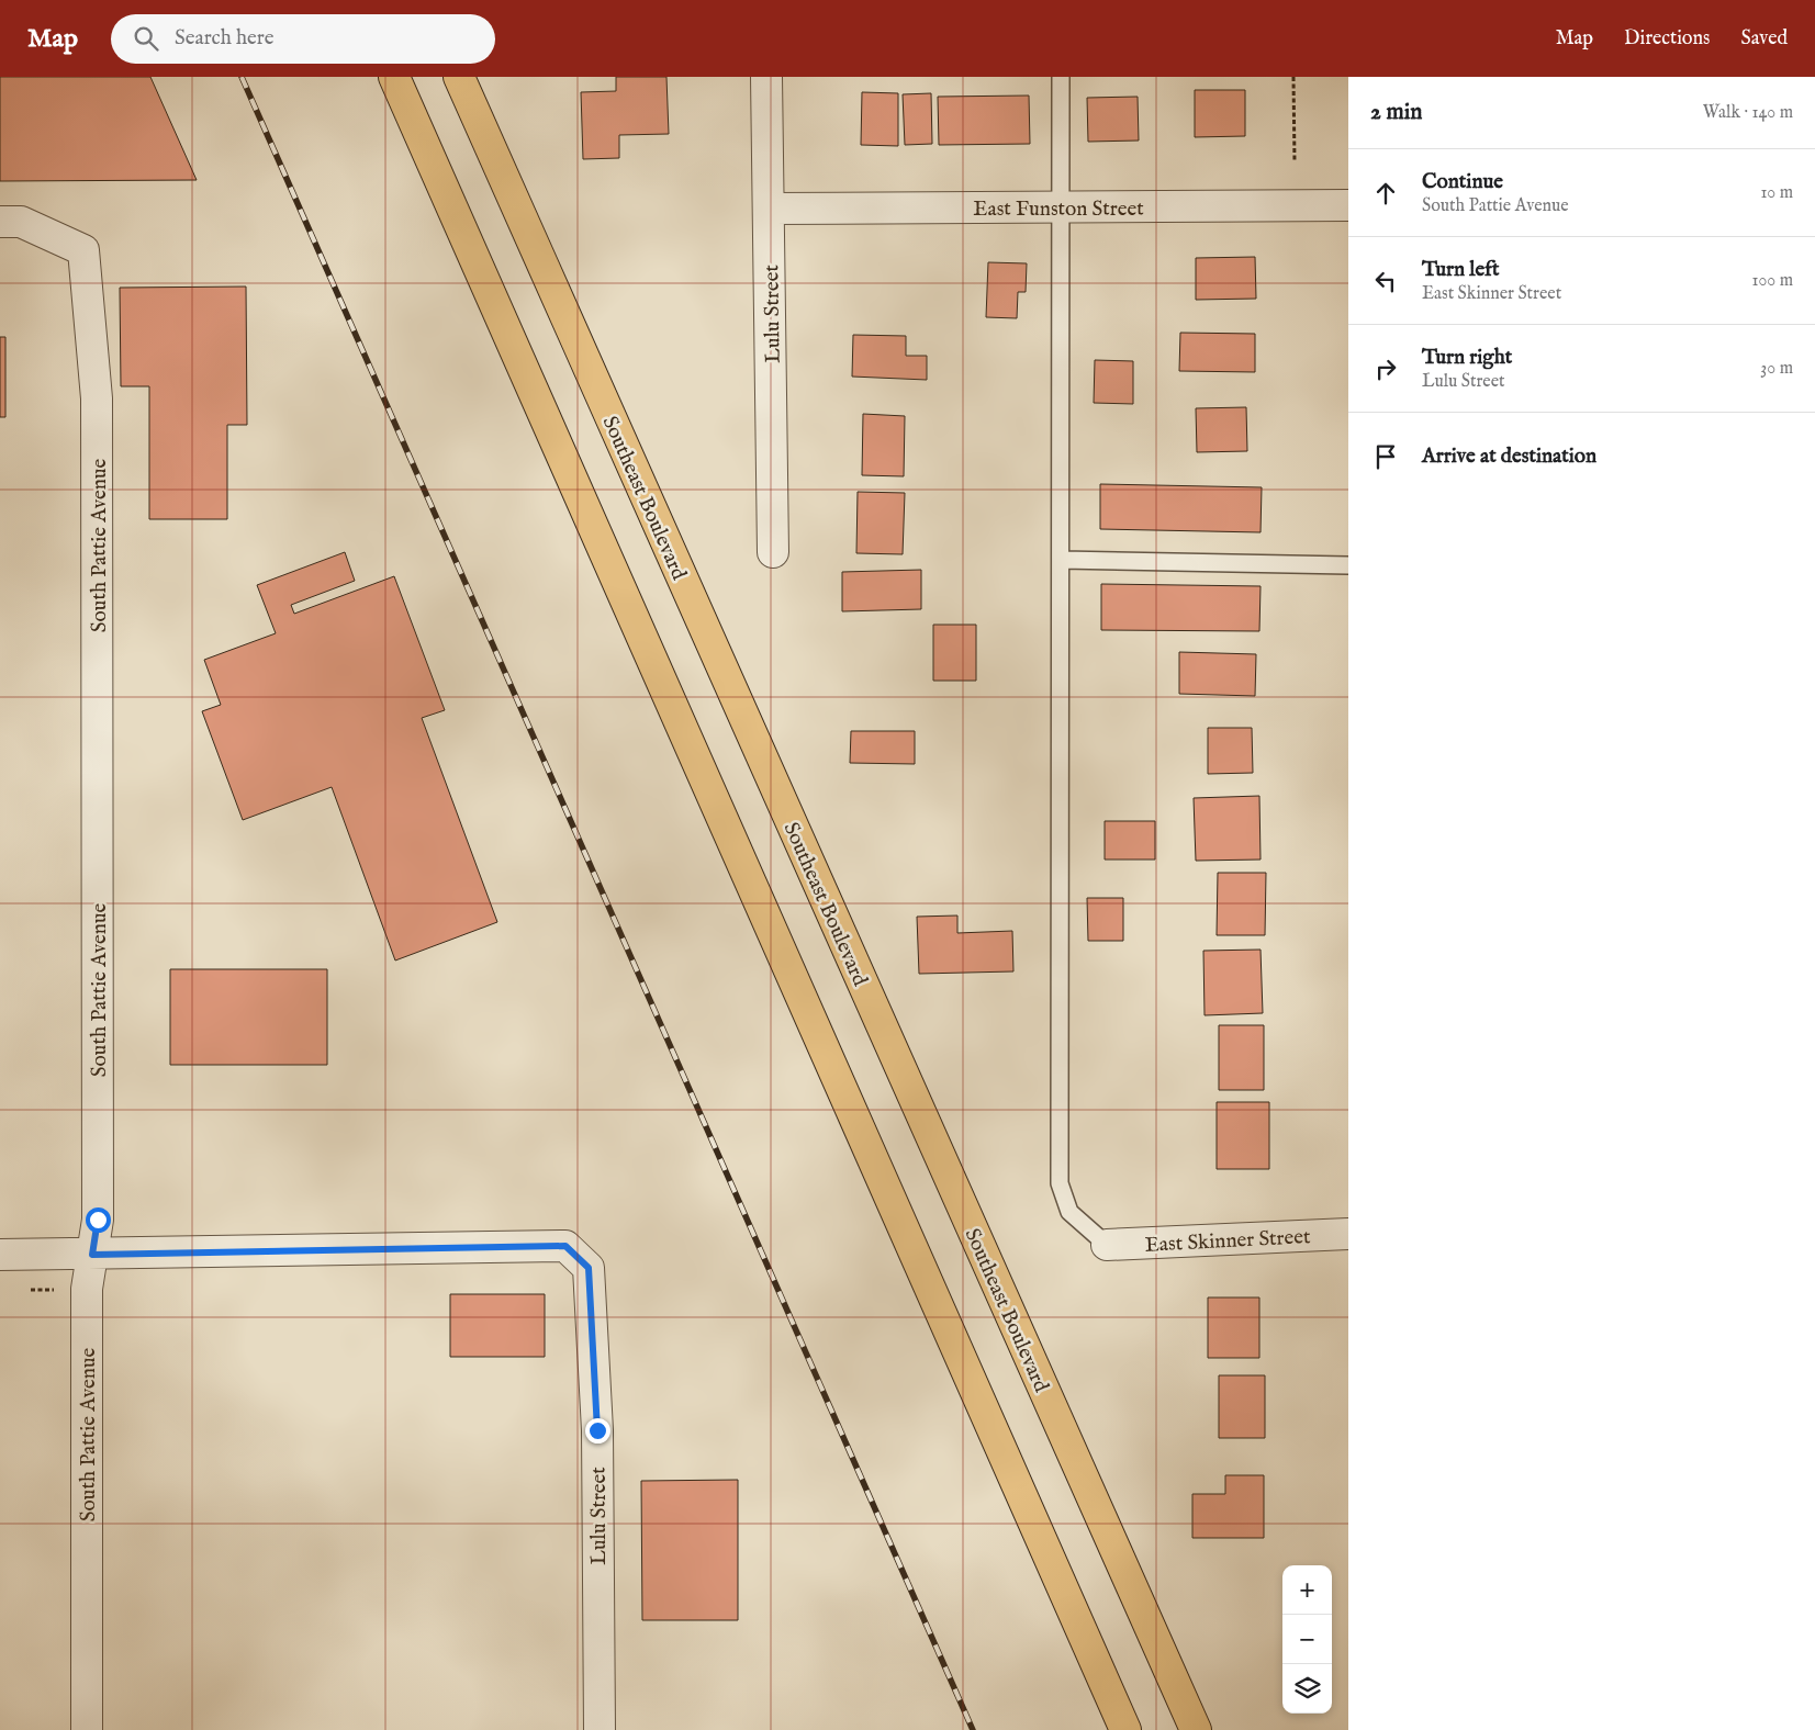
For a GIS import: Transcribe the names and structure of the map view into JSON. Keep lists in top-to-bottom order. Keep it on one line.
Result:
{"streets":{"main road":["Southeast Boulevard"],"street":["East Funston Street","Lulu Street","South Pattie Avenue","East Skinner Street"]},"crossings":[["East Funston Street","Lulu Street"],["Lulu Street","South Pattie Avenue"]],"page":{"header":"Map","search":"Search here","nav":["Map","Directions","Saved"],"heading":["2 min","Walk · 140 m"],"list":[["Continue","South Pattie Avenue","10 m"],["Turn left","East Skinner Street","100 m"],["Turn right","Lulu Street","30 m"],"Arrive at destination"],"map_buttons":["+","−"]}}
